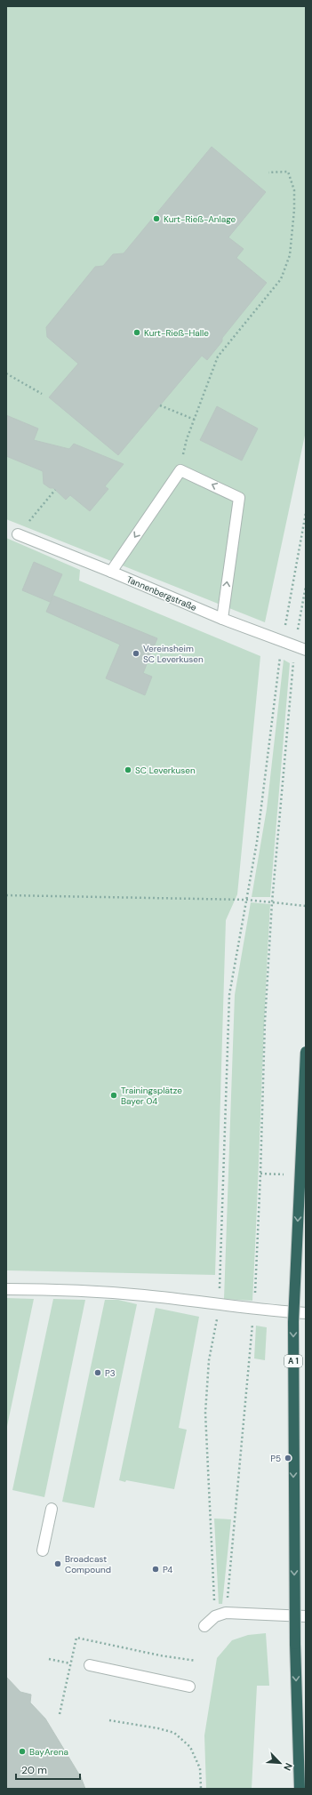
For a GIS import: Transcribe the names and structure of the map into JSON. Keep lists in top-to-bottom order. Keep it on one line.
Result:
{"streets":{"highway":["A 1"],"street":["Tannenbergstraße"]},"places":["Kurt-Rieß-Anlage","Kurt-Rieß-Halle","Vereinsheim SC Leverkusen","SC Leverkusen","Trainingsplätze Bayer 04","P3","P5","Broadcast Compound","P4","BayArena"],"scale_bar":"20 m","north":"bottom right"}
